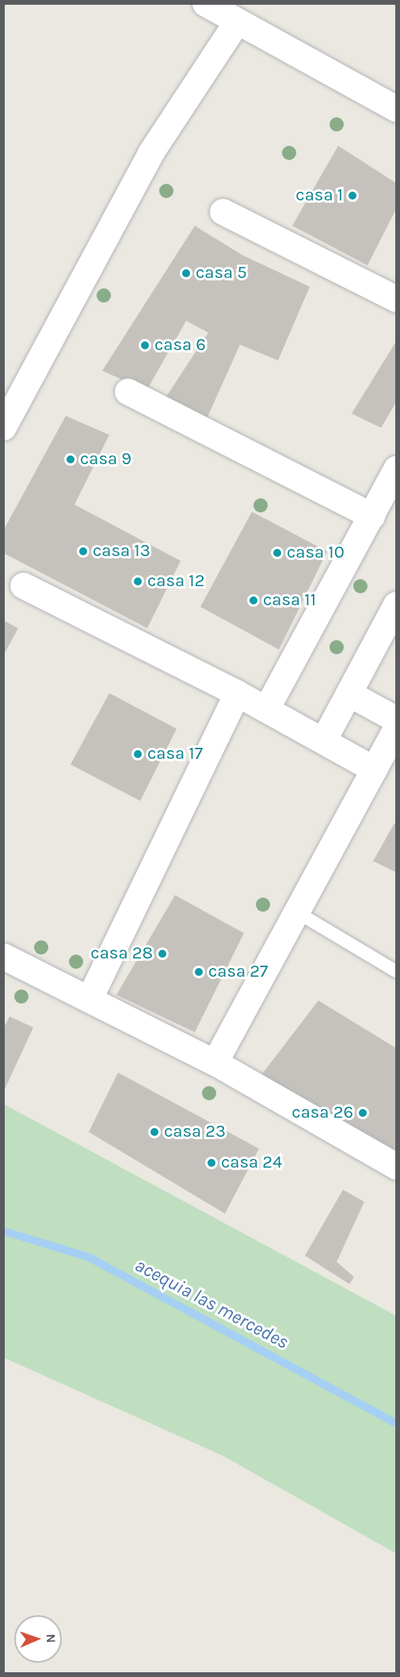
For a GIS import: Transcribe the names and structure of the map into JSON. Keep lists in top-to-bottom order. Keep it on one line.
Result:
{"water":["acequia las mercedes"],"places":["casa 1","casa 5","casa 6","casa 9","casa 13","casa 10","casa 12","casa 11","casa 17","casa 28","casa 27","casa 26","casa 23","casa 24"],"north":"right"}
